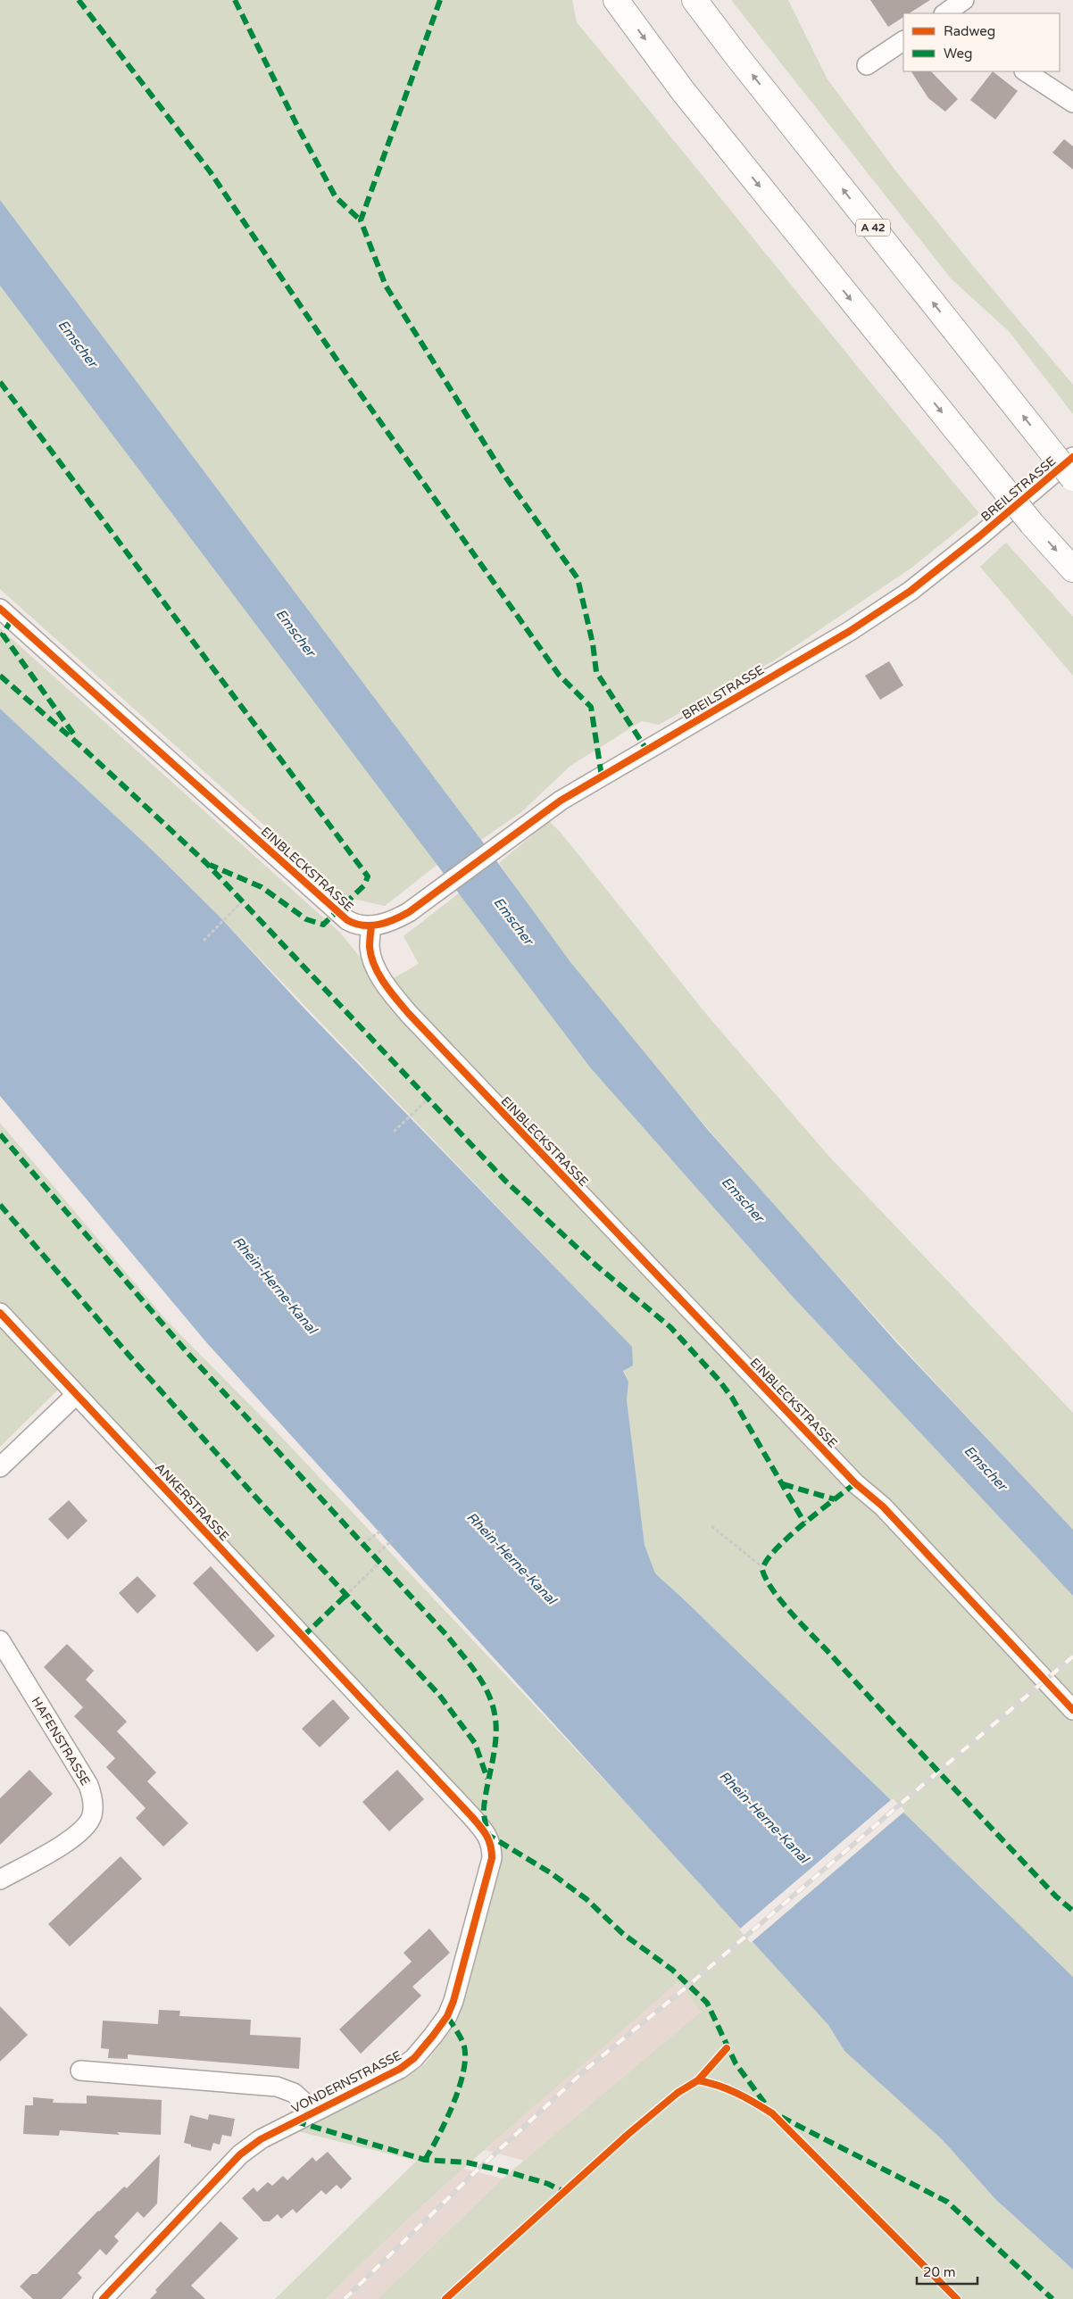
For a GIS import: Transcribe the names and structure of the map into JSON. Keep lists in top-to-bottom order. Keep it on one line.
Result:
{"streets":{"highway":["A 42"],"street":["BREILSTRASSE","EINBLECKSTRASSE","ANKERSTRASSE","HAFENSTRASSE","VONDERNSTRASSE"]},"crossings":[["A 42","BREILSTRASSE"],["BREILSTRASSE","EINBLECKSTRASSE"],["ANKERSTRASSE","VONDERNSTRASSE"]],"water":["Emscher","Rhein-Herne-Kanal"],"legend":["Radweg","Weg"],"scale_bar":"20 m"}
